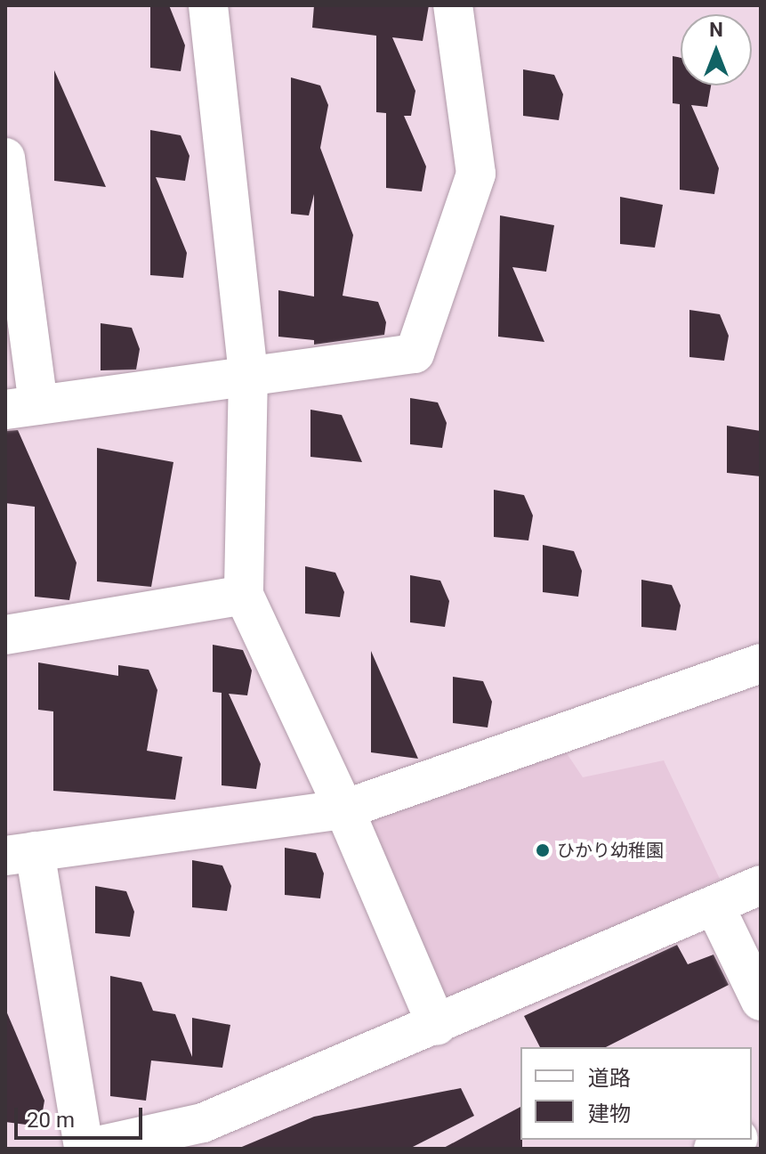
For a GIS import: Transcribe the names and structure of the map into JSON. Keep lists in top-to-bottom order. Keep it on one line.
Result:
{"places":["ひかり幼稚園"],"legend":["道路","建物"],"scale_bar":"20 m","north":"top"}
